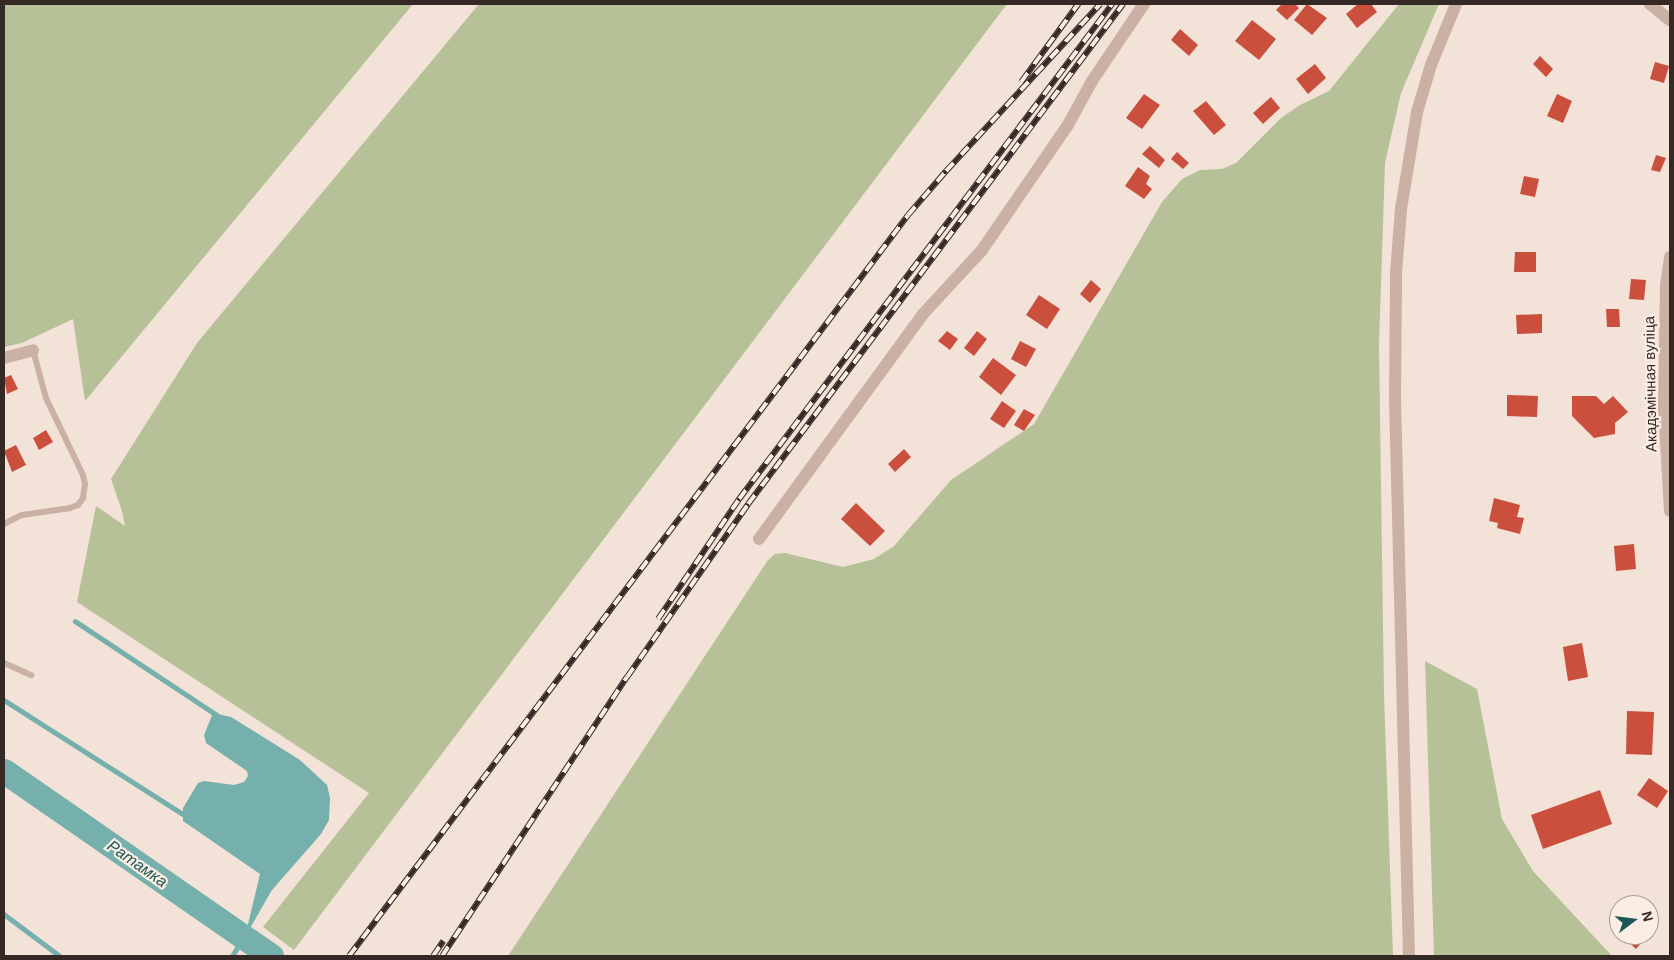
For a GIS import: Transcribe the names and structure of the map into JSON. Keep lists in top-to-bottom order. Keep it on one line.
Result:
{"streets":{"street":["Акадэмічная вуліца"]},"water":["Ратамка"],"north":"right"}
